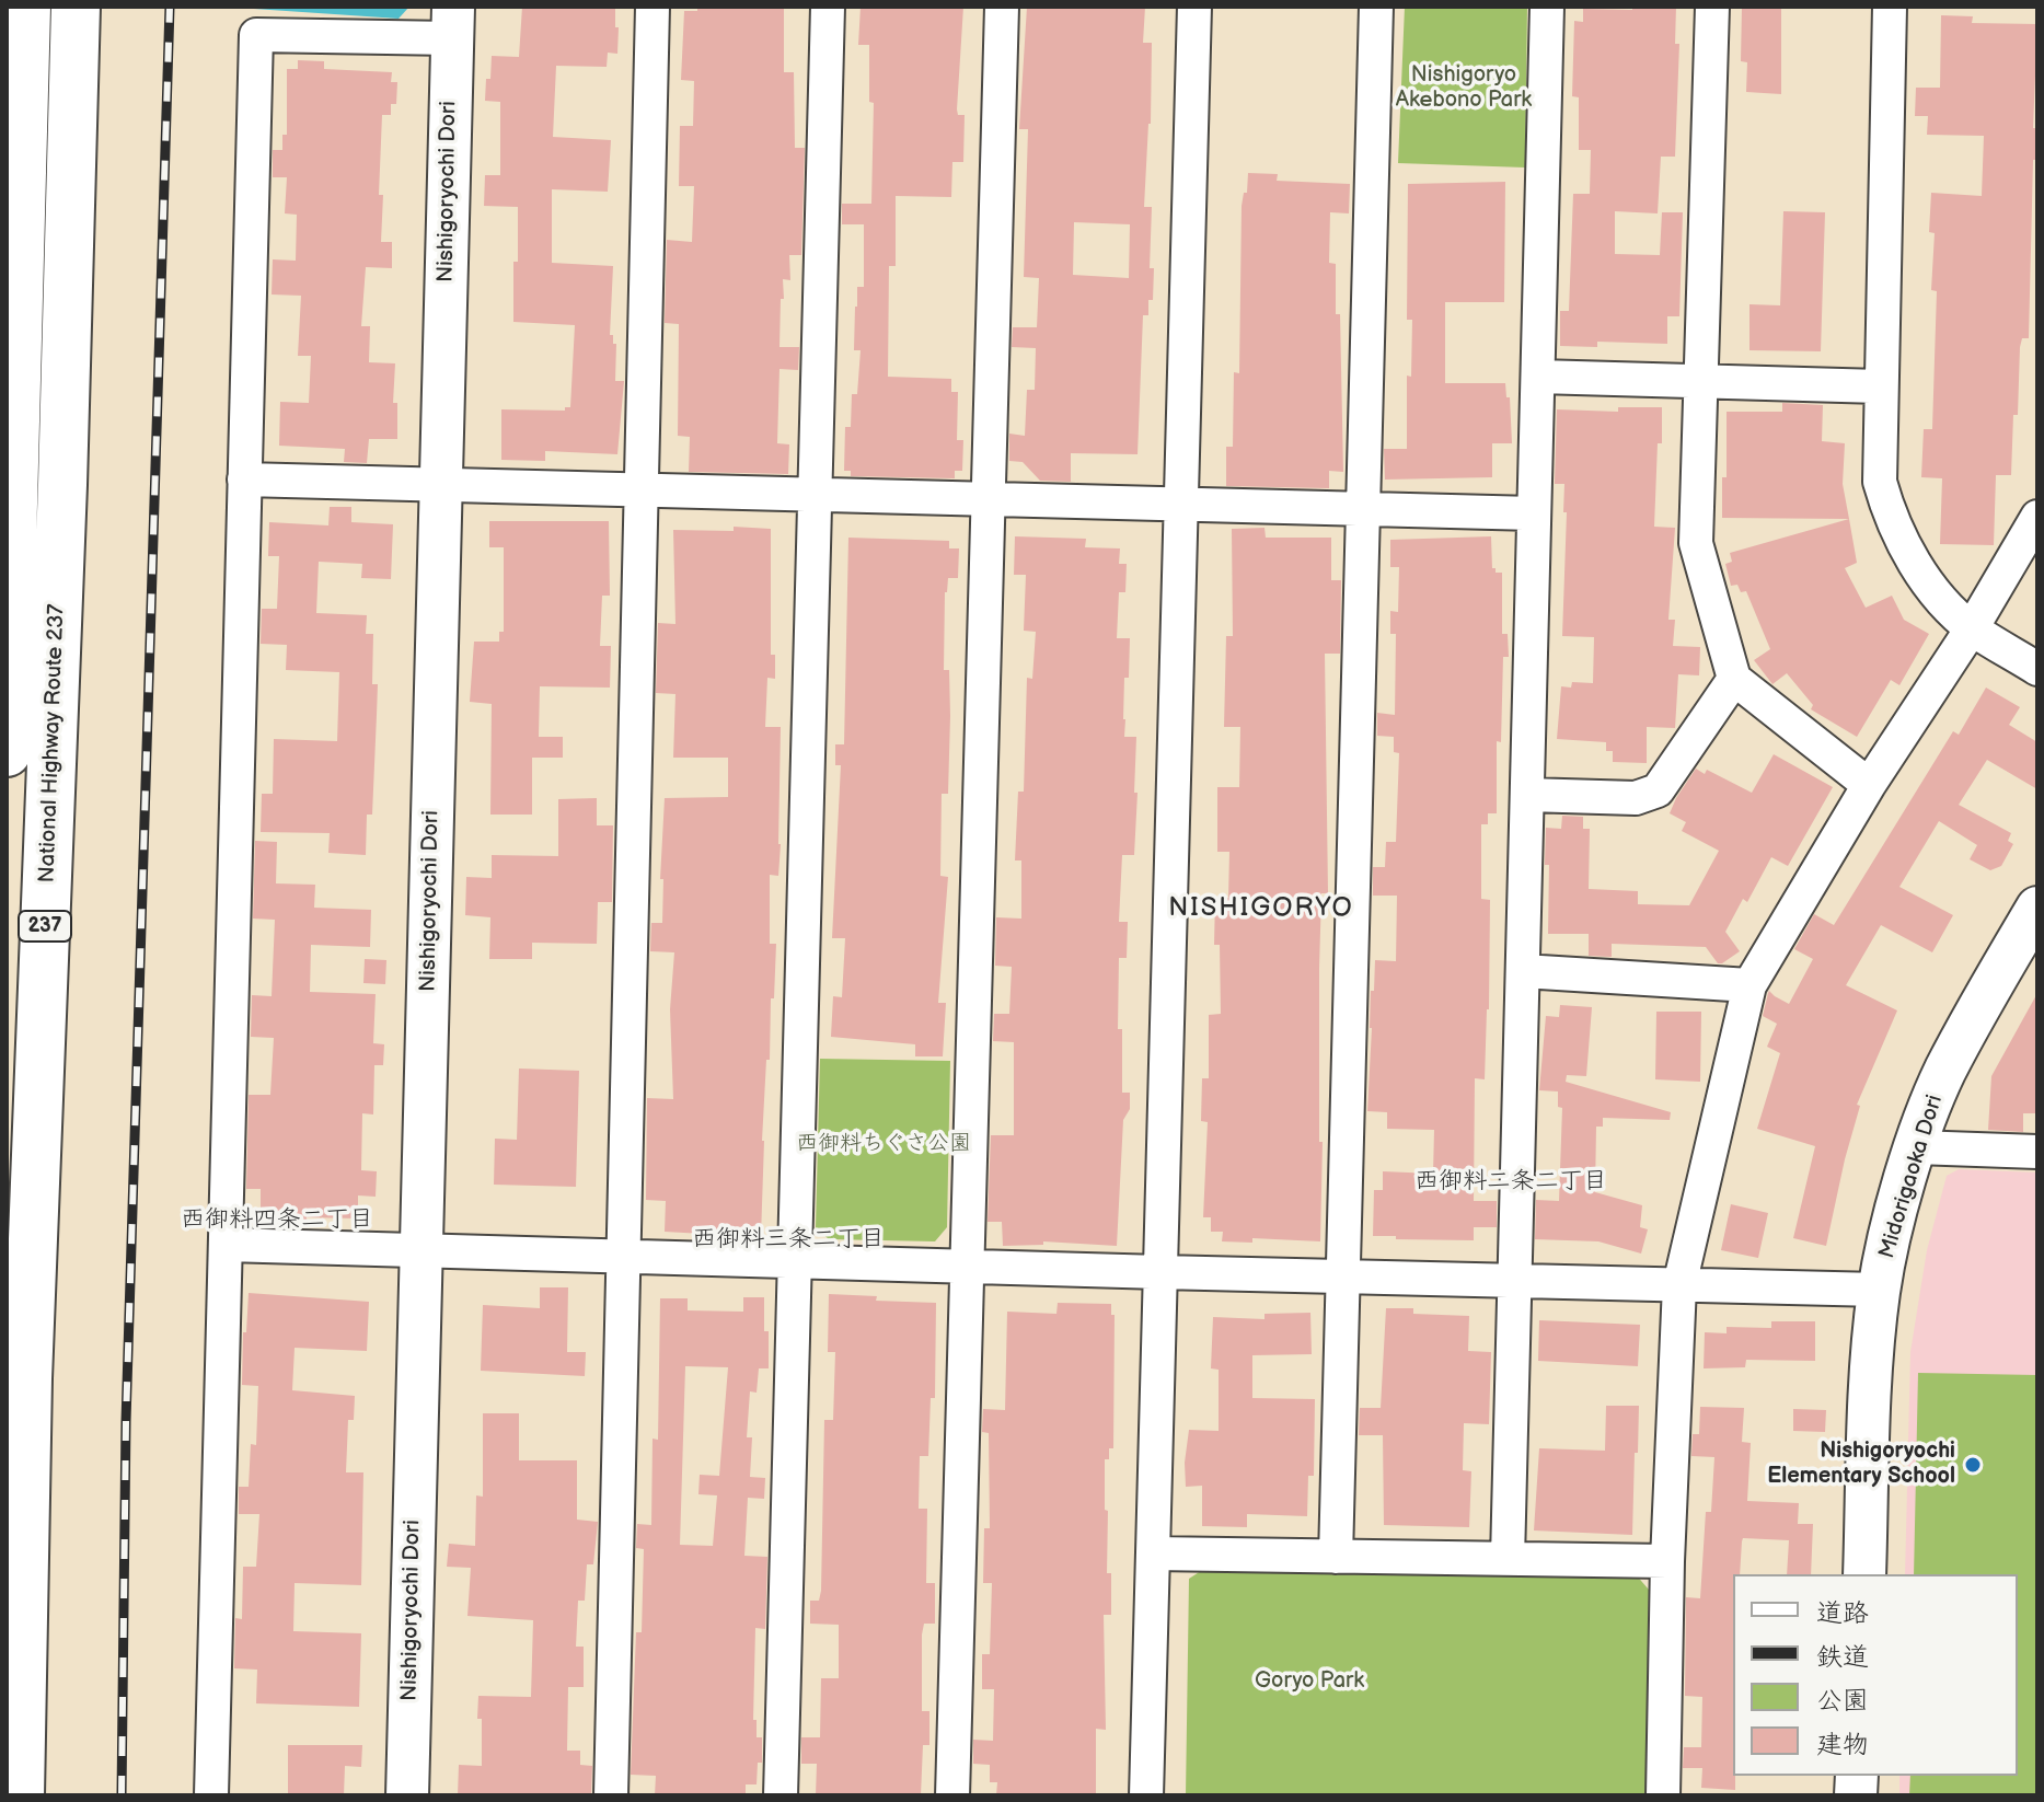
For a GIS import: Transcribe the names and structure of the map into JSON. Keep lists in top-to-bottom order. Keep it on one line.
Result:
{"streets":{"highway":["National Highway Route 237","237"],"street":["Nishigoryochi Dori","Midorigaoka Dori"]},"districts":["NISHIGORYO","西御料二条二丁目","西御料四条二丁目","西御料三条二丁目"],"parks":["Nishigoryo Akebono Park","西御料ちぐさ公園","Goryo Park"],"places":["Nishigoryochi Elementary School"],"legend":["道路","鉄道","公園","建物"]}
